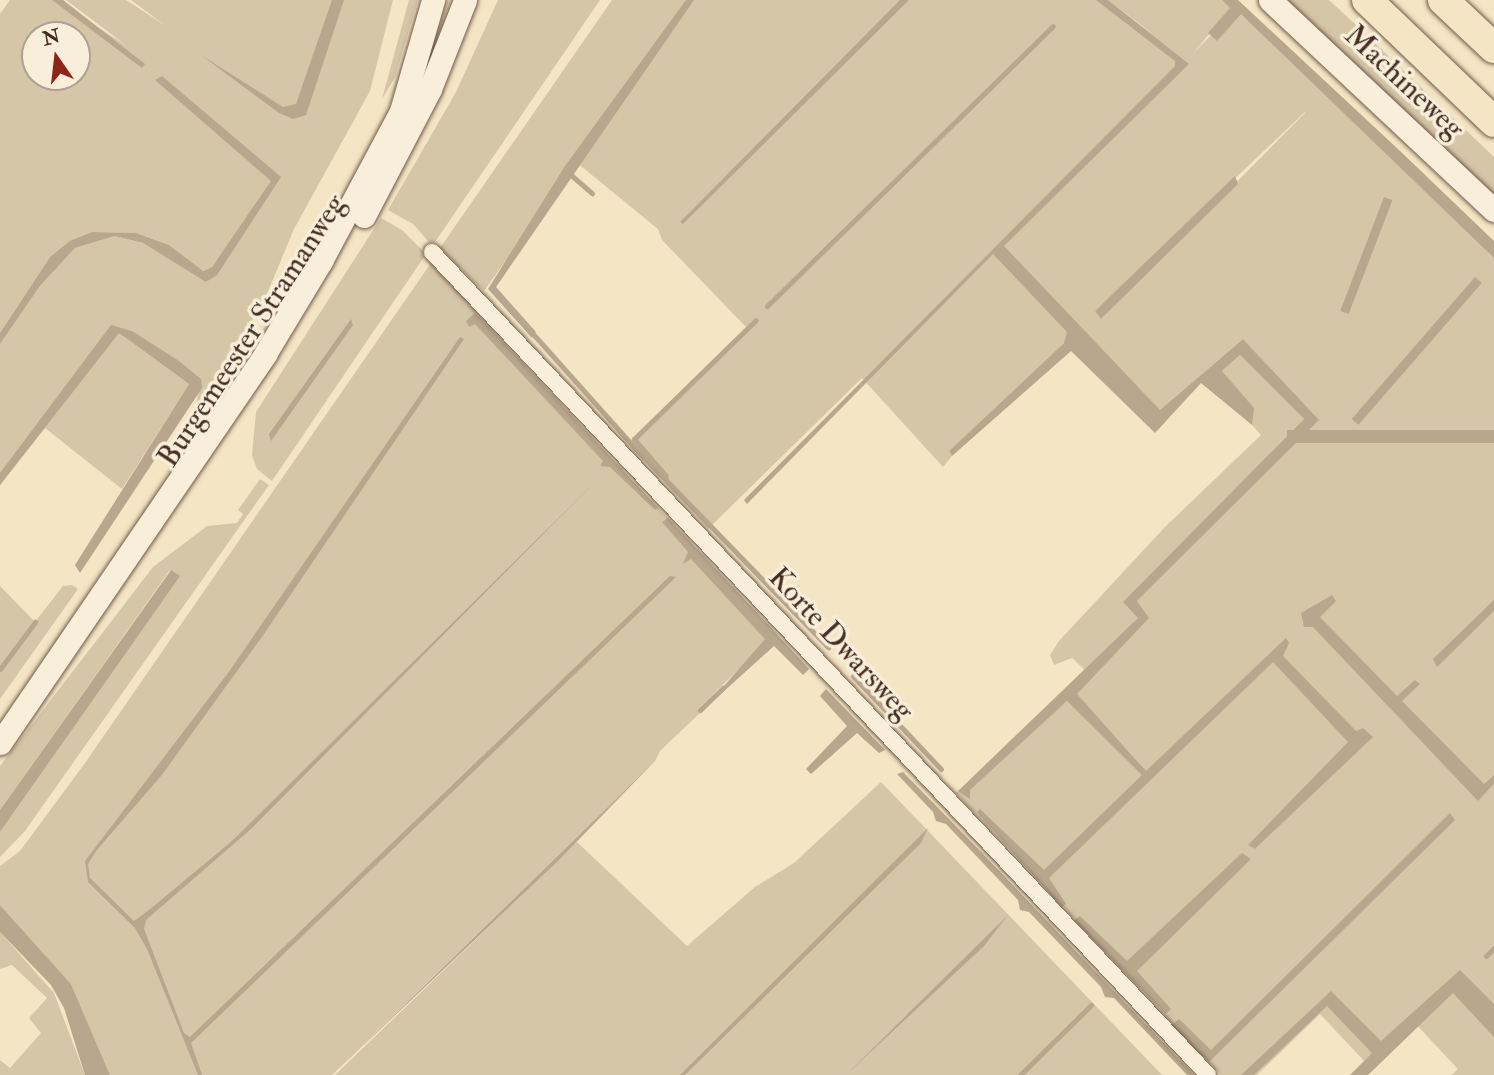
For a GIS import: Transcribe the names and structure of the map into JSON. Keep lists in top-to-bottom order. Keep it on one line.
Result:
{"streets":{"main road":["Machineweg","Burgemeester Stramanweg"],"street":["Korte Dwarsweg"]},"north":"top"}
